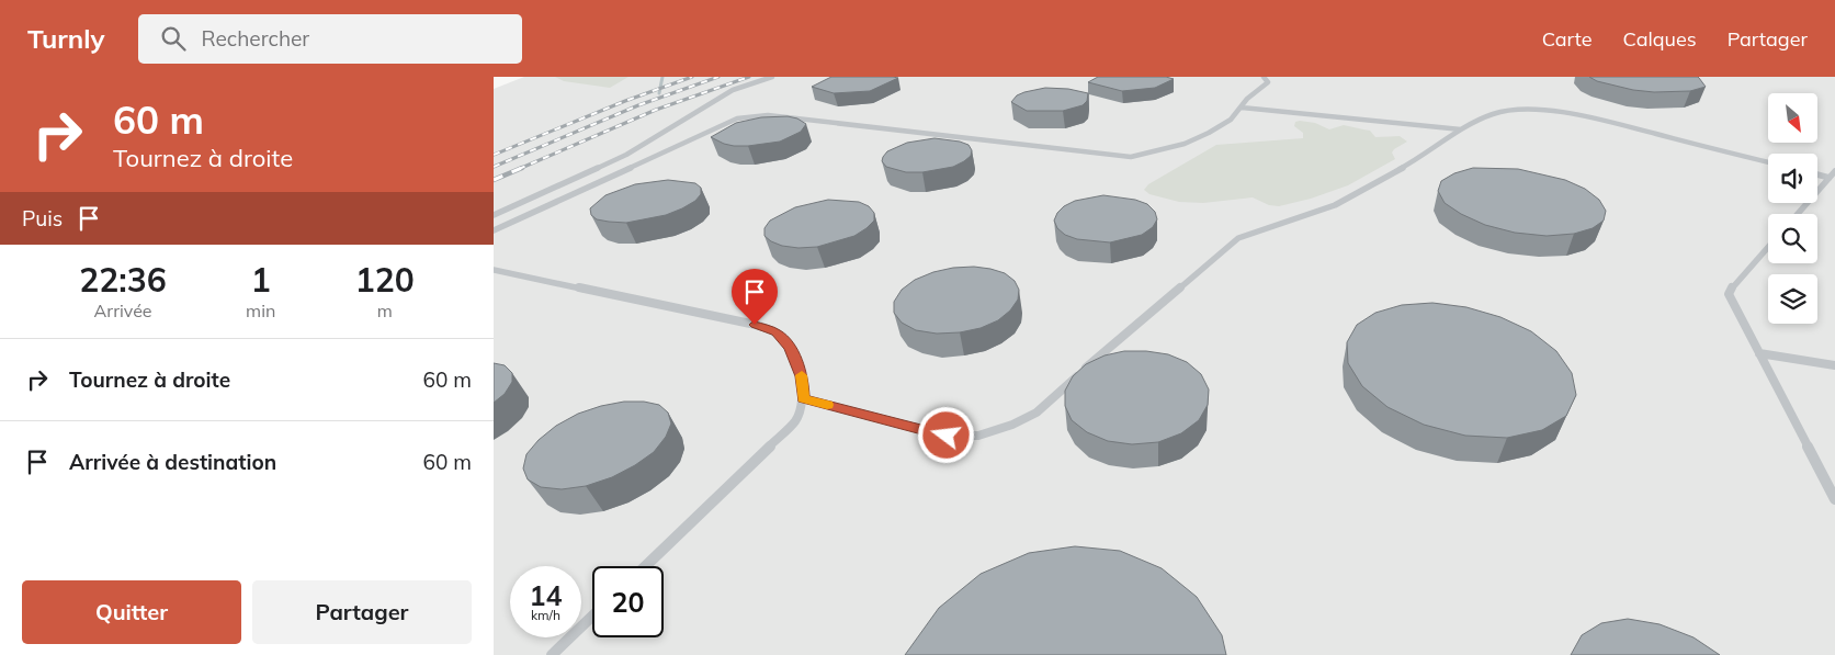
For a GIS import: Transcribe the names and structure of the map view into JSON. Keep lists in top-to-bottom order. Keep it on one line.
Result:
{"north":"bottom right","page":{"header":"Turnly","search":"Rechercher","nav":["Carte","Calques","Partager"],"turn":["60 m","Tournez à droite"],"then":"Puis","eta":["22:36","Arrivée","1","min","120","m"],"list":[{"name":"Tournez à droite","value":"60 m"},{"name":"Arrivée à destination","value":"60 m"}],"speed":"14 km/h","limit":"20","buttons":["Quitter","Partager"]}}
